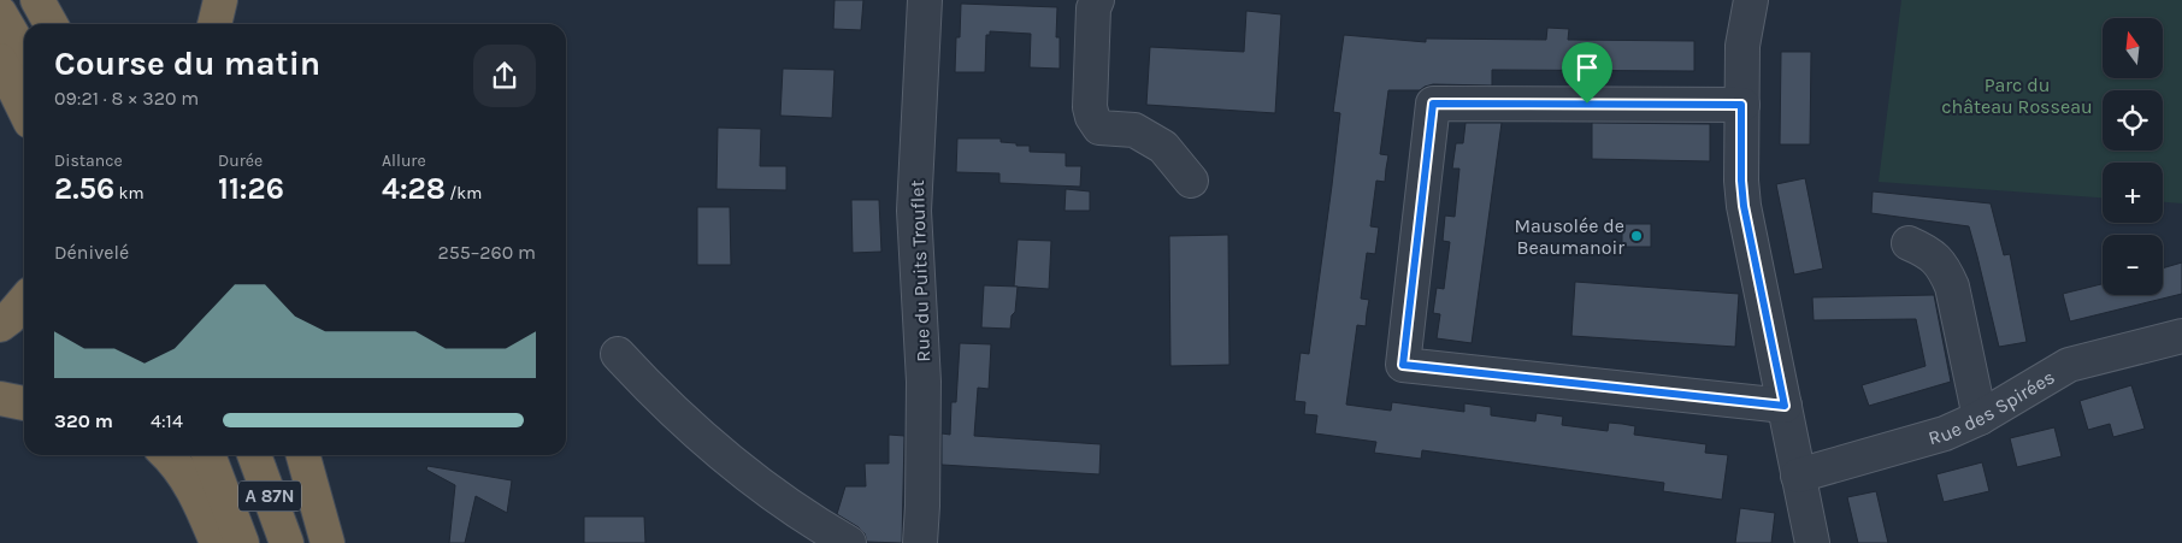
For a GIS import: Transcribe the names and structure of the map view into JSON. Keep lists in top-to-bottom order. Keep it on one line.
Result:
{"streets":{"highway":["A 87N"],"street":["Rue du Puits Trouflet","Rue des Spirées"]},"parks":["Parc du château Rosseau"],"places":["Mausolée de Beaumanoir"],"north":"top","page":{"map_buttons":["+","−"],"heading":["Course du matin","09:21 · 8 × 320 m"],"stats":[["Distance","2.56 km"],["Durée","11:26"],["Allure","4:28 /km"]],"chart":["Dénivelé","255–260 m"],"list":[{"name":"320 m","note":"4:14"}]}}
